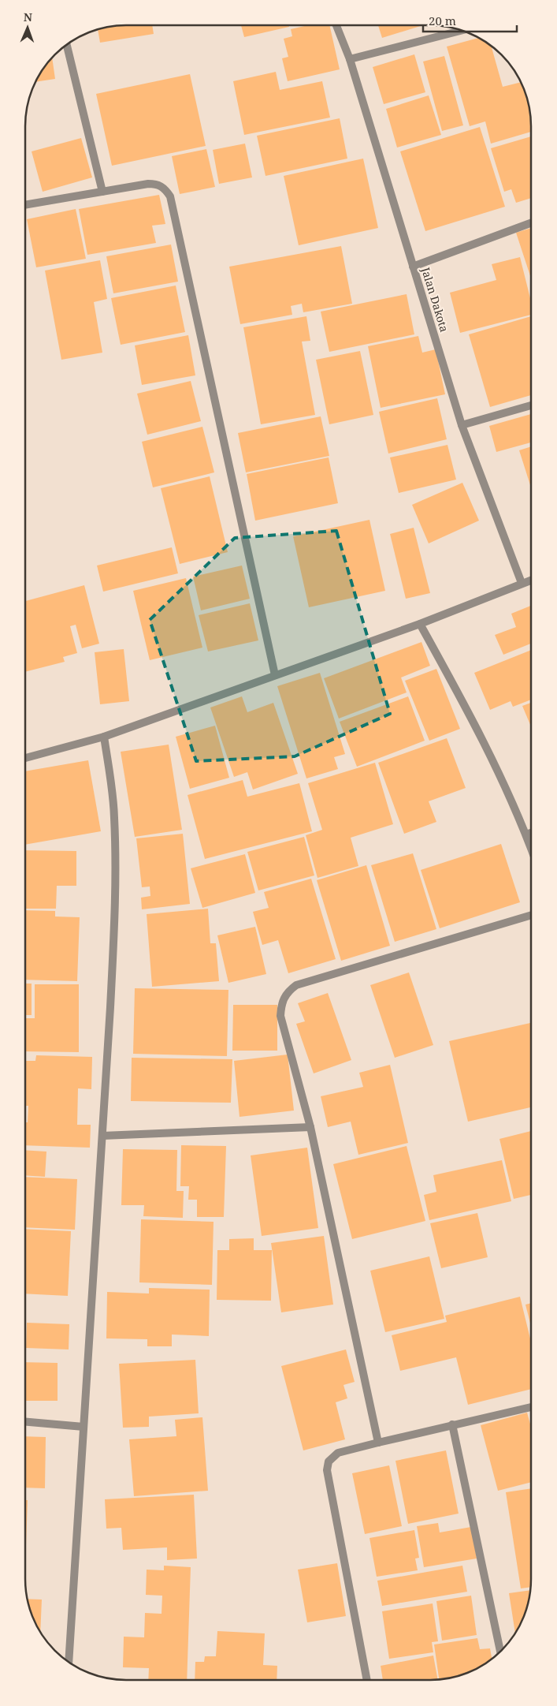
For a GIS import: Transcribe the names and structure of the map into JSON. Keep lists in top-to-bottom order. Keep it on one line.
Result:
{"streets":{"street":["Jalan Dakota"]},"scale_bar":"20 m","north":"top"}
